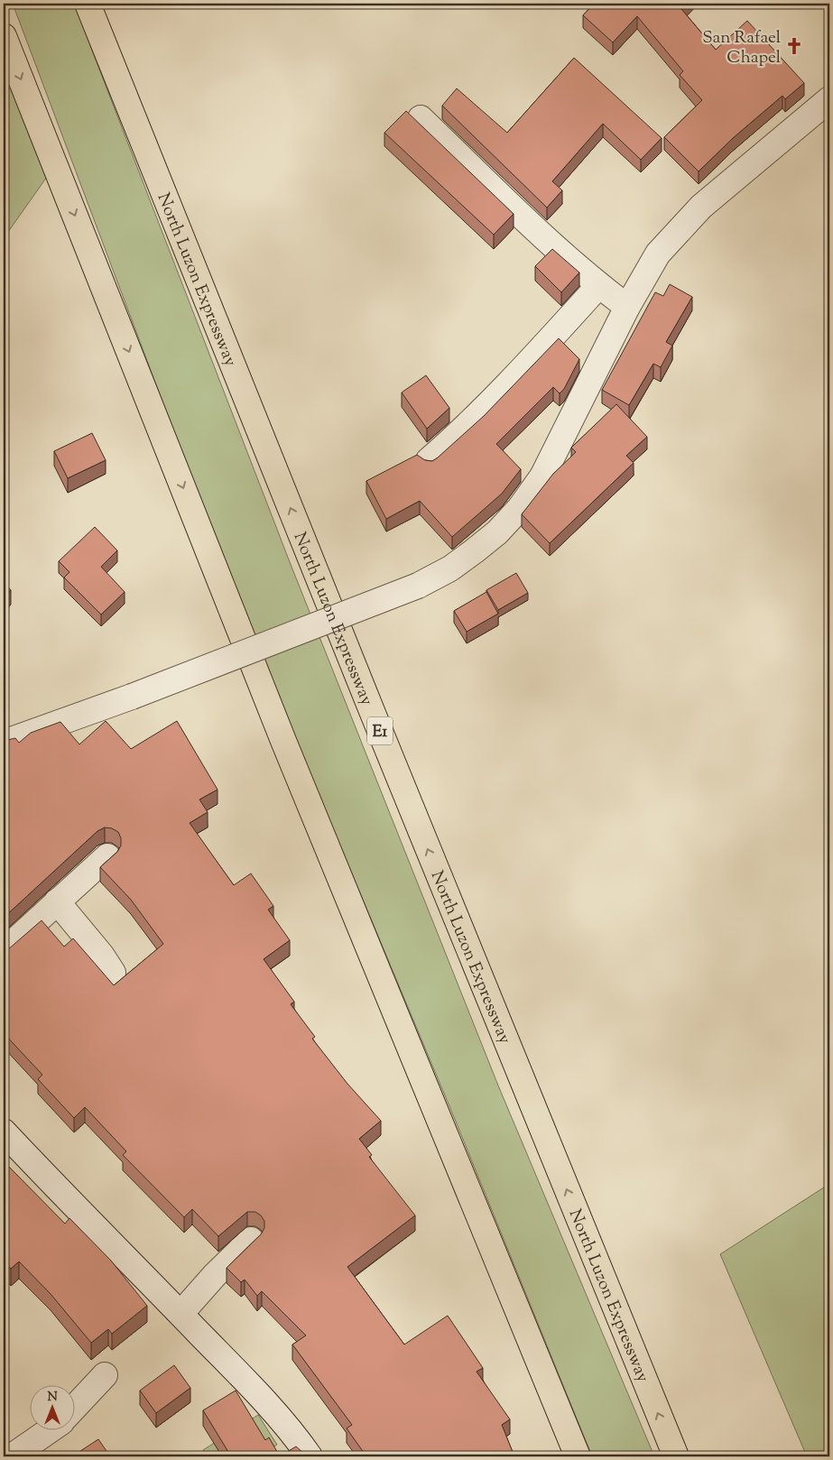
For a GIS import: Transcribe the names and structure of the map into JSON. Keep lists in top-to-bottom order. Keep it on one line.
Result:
{"streets":{"highway":["North Luzon Expressway","E1"]},"places":{"church":["San Rafael Chapel"]},"north":"top"}
